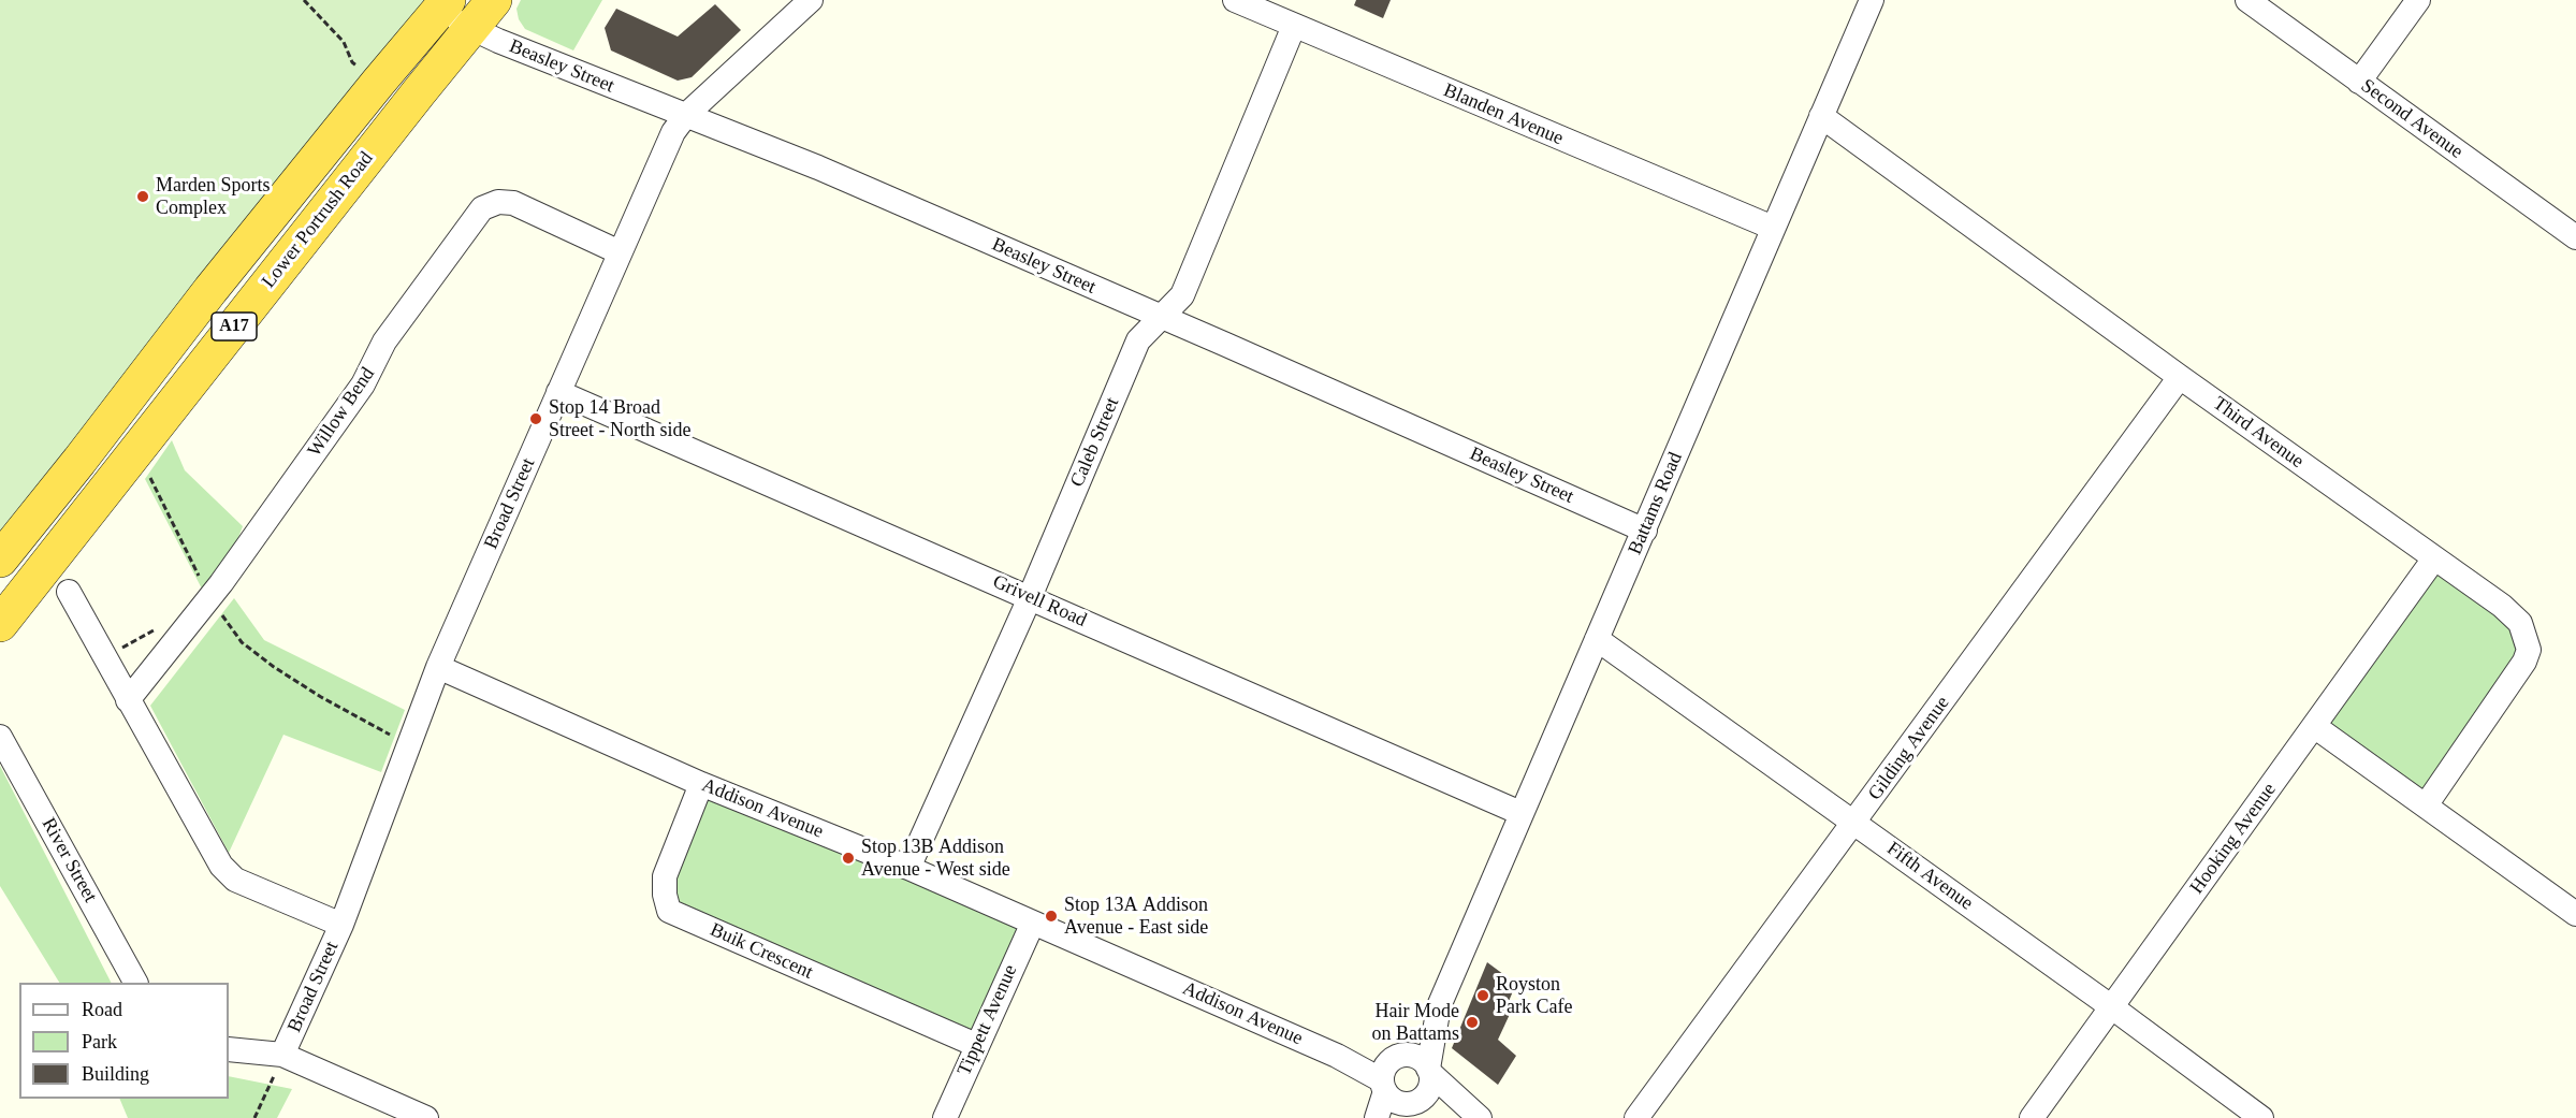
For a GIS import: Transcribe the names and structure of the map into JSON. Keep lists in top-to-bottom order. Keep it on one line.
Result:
{"streets":{"highway":["Lower Portrush Road","A17"],"street":["Beasley Street","Blanden Avenue","Second Avenue","Willow Bend","Third Avenue","Caleb Street","Broad Street","Battams Road","Grivell Road","Gilding Avenue","Addison Avenue","Hooking Avenue","River Street","Fifth Avenue","Buik Crescent","Tippett Avenue"]},"crossings":[["Beasley Street","Lower Portrush Road"],["Beasley Street","Caleb Street"],["Beasley Street","Broad Street"],["Beasley Street","Battams Road"],["Blanden Avenue","Caleb Street"],["Blanden Avenue","Battams Road"],["Willow Bend","Broad Street"],["Third Avenue","Battams Road"],["Third Avenue","Gilding Avenue"],["Third Avenue","Hooking Avenue"],["Caleb Street","Grivell Road"],["Caleb Street","Addison Avenue"],["Broad Street","Grivell Road"],["Broad Street","Addison Avenue"],["Battams Road","Grivell Road"],["Battams Road","Addison Avenue"],["Battams Road","Fifth Avenue"],["Gilding Avenue","Fifth Avenue"],["Addison Avenue","Buik Crescent"],["Addison Avenue","Tippett Avenue"],["Hooking Avenue","Fifth Avenue"],["Buik Crescent","Tippett Avenue"]],"places":["Marden Sports Complex","Stop 14 Broad Street - North side","Stop 13B Addison Avenue - West side","Stop 13A Addison Avenue - East side","Royston Park Cafe","Hair Mode on Battams"],"legend":["Road","Park","Building"]}
